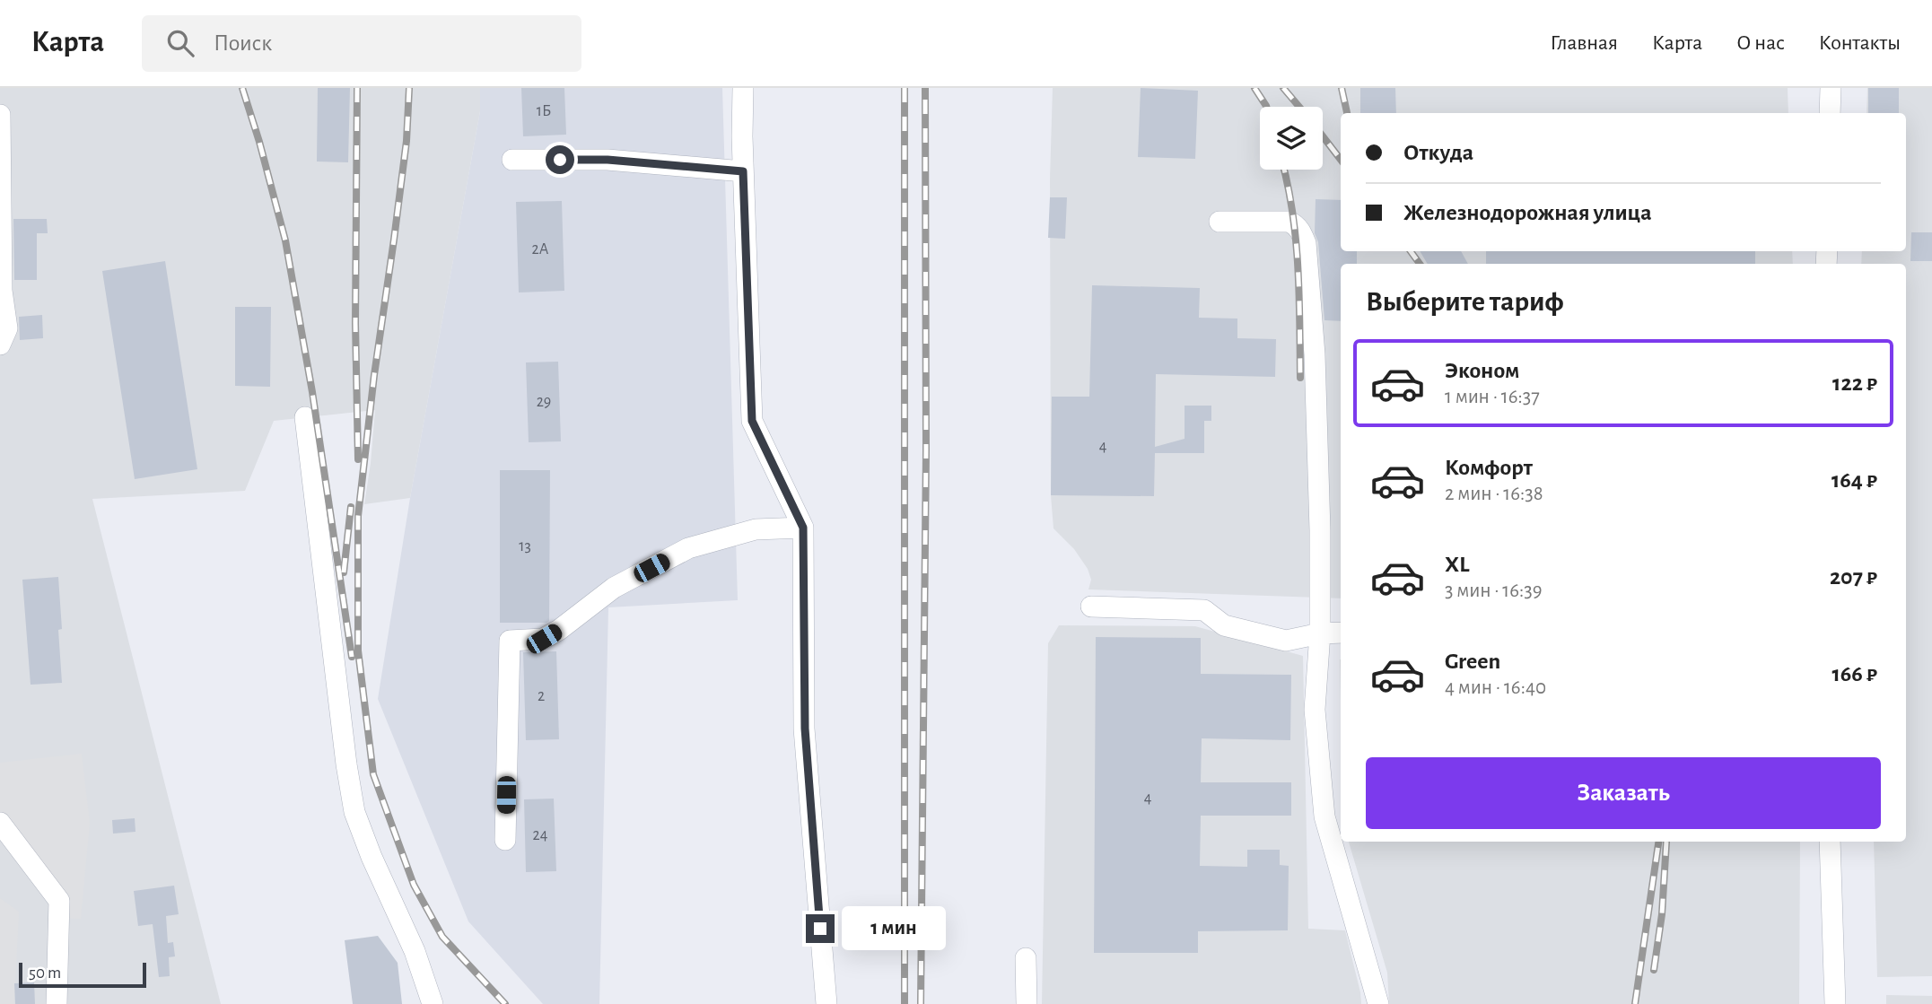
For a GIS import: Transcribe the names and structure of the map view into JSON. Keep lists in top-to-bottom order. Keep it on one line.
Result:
{"house_numbers":["1Б","2А","29","4","13","2","4","24"],"scale_bar":"50 m","page":{"header":"Карта","search":"Поиск","nav":["Главная","Карта","О нас","Контакты"],"banner":["Откуда","Железнодорожная улица"],"heading":"Выберите тариф","list":[{"name":"Эконом","note":"1 мин · 16:37","value":"122 ₽"},{"name":"Комфорт","note":"2 мин · 16:38","value":"164 ₽"},{"name":"XL","note":"3 мин · 16:39","value":"207 ₽"},{"name":"Green","note":"4 мин · 16:40","value":"166 ₽"}],"buttons":"Заказать","bubble":"1 мин","scale":"50 m"}}
